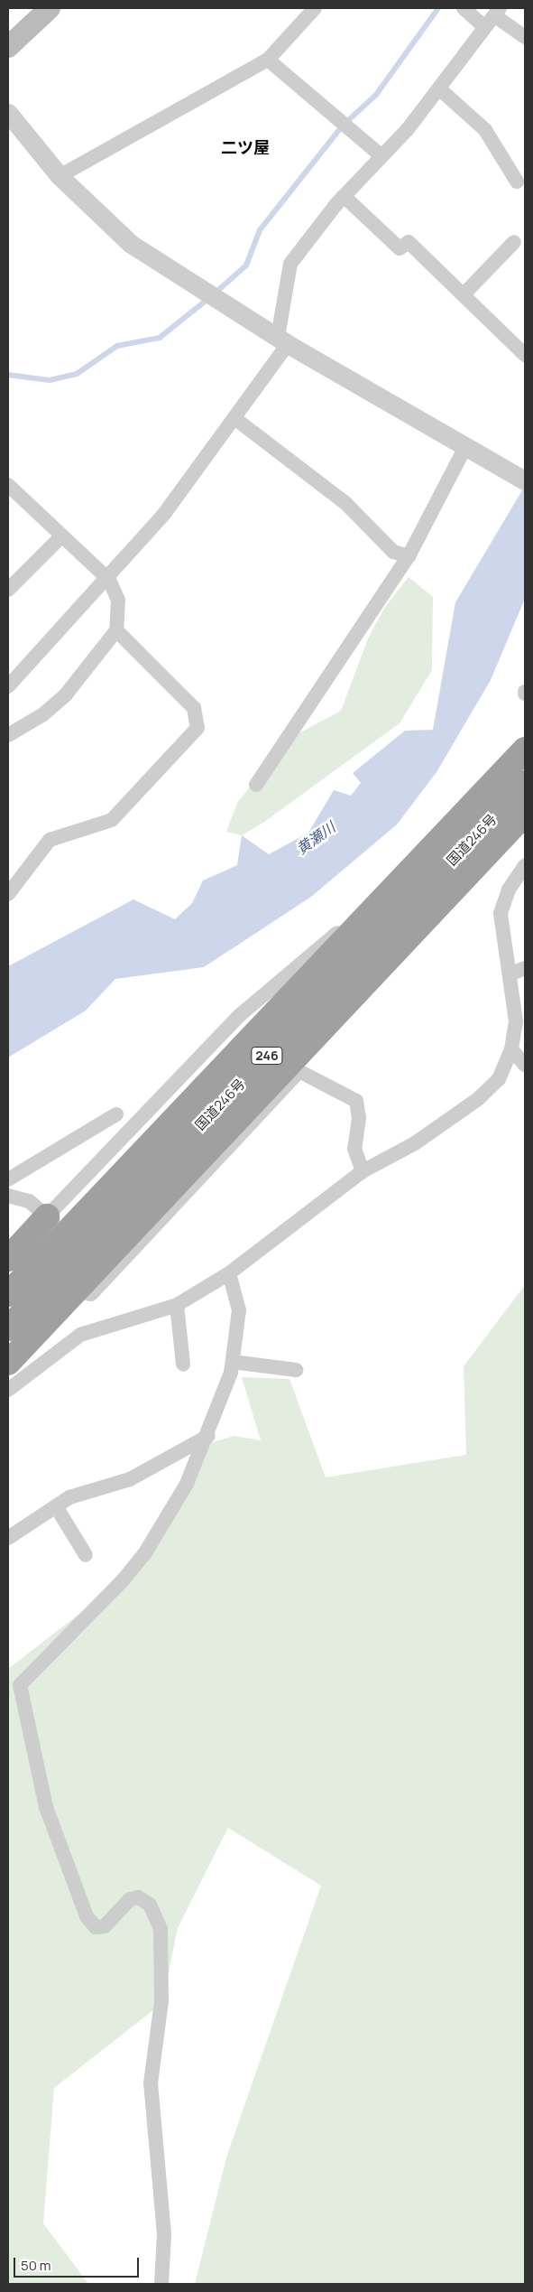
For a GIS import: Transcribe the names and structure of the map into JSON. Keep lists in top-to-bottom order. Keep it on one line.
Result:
{"streets":{"highway":["国道246号","246"]},"districts":["二ツ屋"],"water":["黄瀬川"],"scale_bar":"50 m"}
